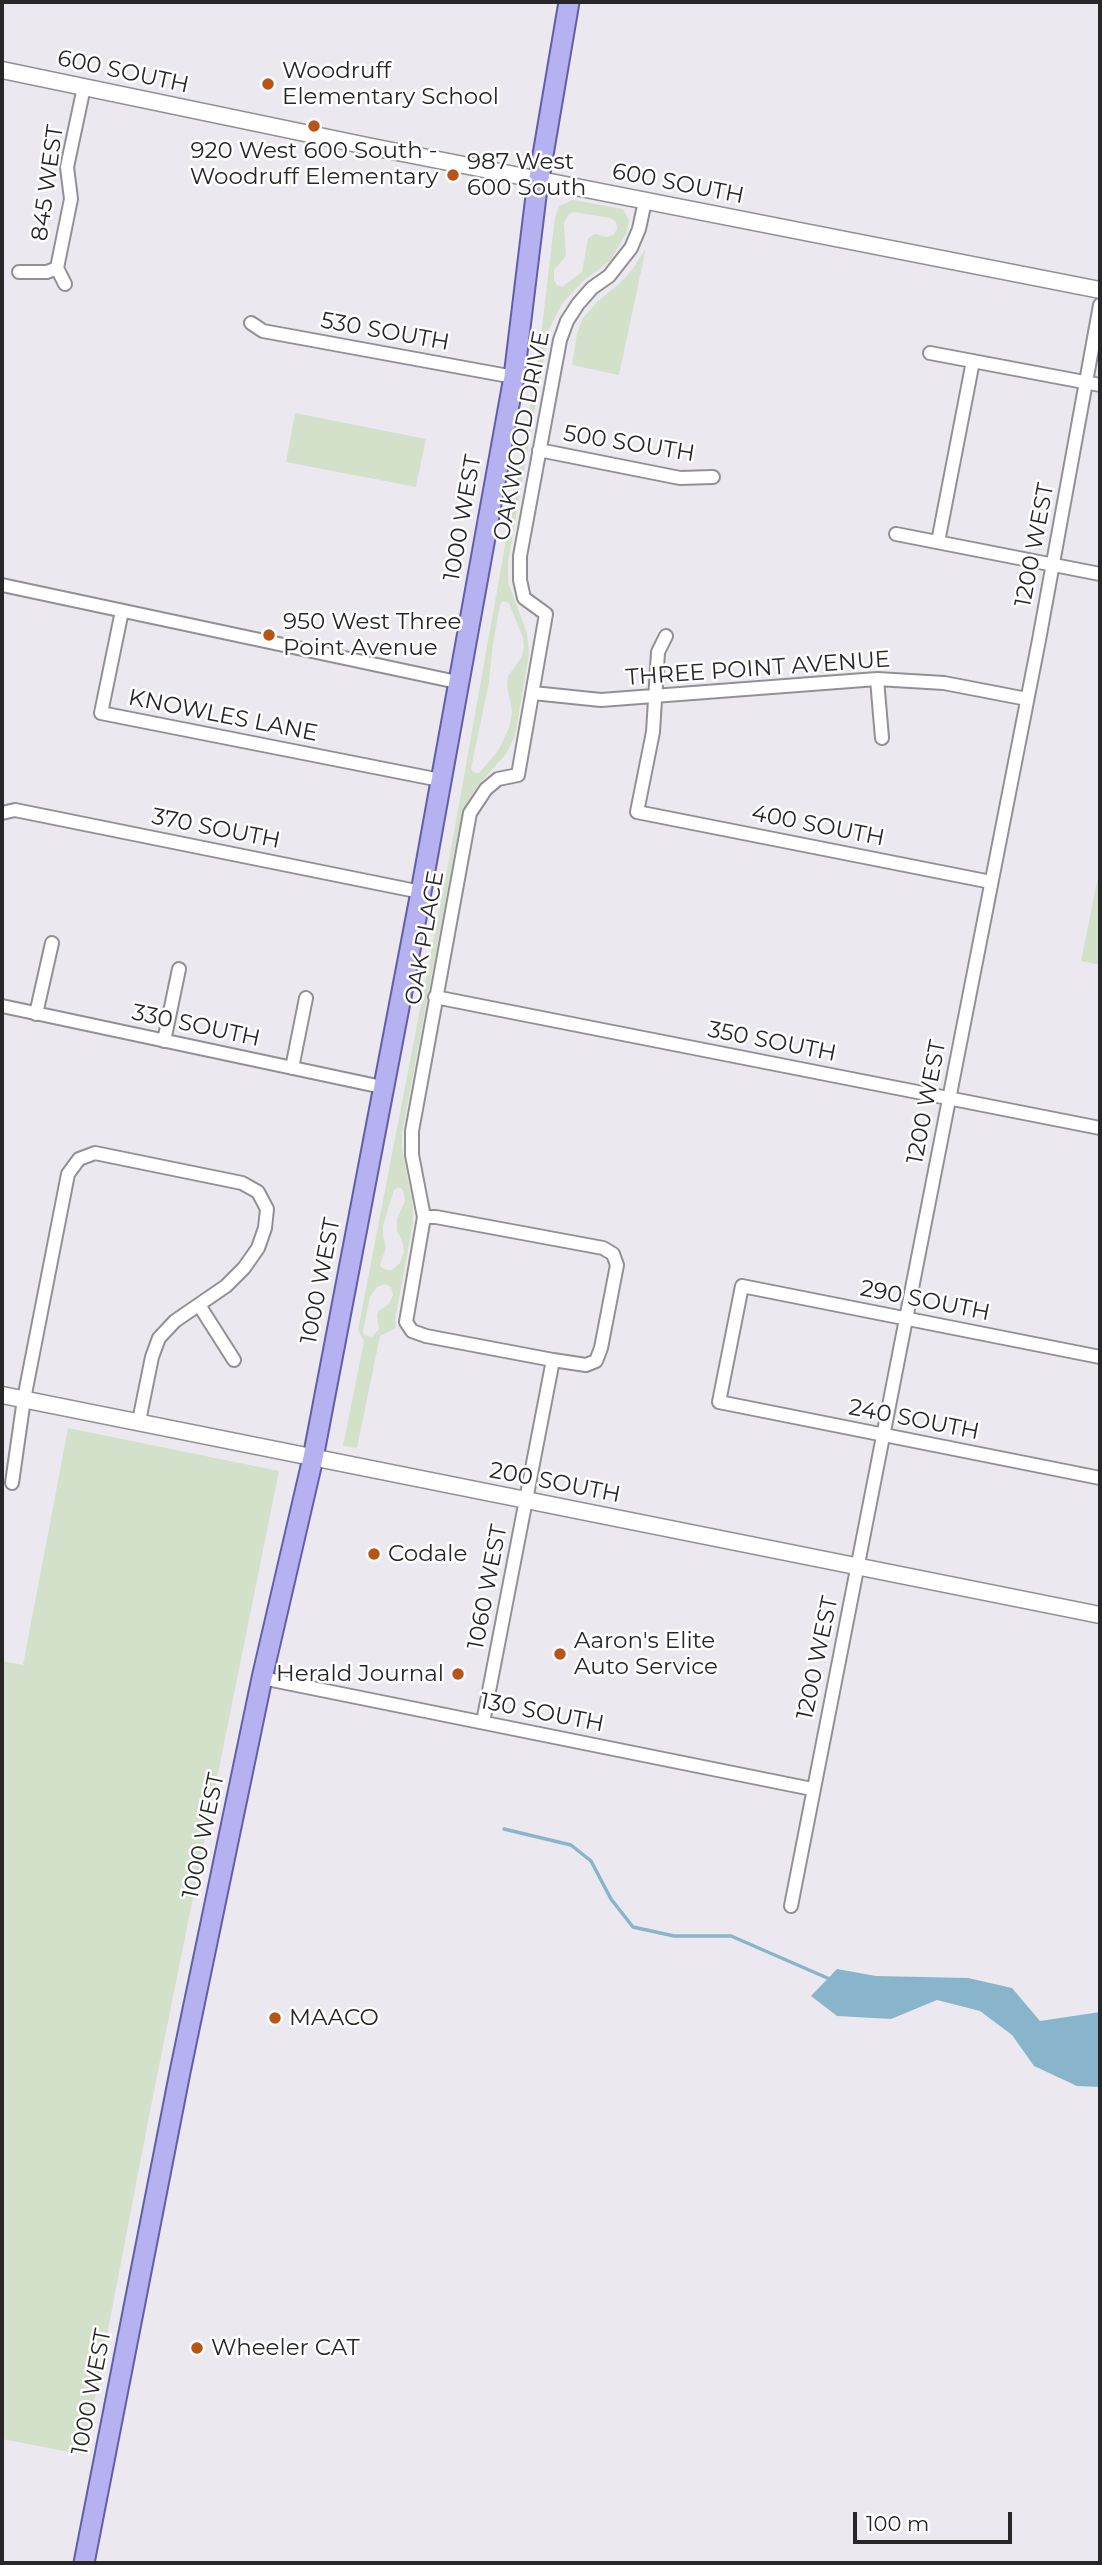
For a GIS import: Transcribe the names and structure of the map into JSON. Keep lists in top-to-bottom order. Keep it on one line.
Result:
{"streets":{"main road":["1000 WEST"],"street":["600 SOUTH","845 WEST","530 SOUTH","OAKWOOD DRIVE","500 SOUTH","1200 WEST","THREE POINT AVENUE","KNOWLES LANE","400 SOUTH","370 SOUTH","OAK PLACE","330 SOUTH","350 SOUTH","290 SOUTH","240 SOUTH","200 SOUTH","1060 WEST","130 SOUTH"]},"crossings":[["600 SOUTH","845 WEST"],["600 SOUTH","OAKWOOD DRIVE"],["600 SOUTH","1000 WEST"],["530 SOUTH","1000 WEST"],["OAKWOOD DRIVE","500 SOUTH"],["OAKWOOD DRIVE","THREE POINT AVENUE"],["OAKWOOD DRIVE","OAK PLACE"],["1000 WEST","KNOWLES LANE"],["1000 WEST","370 SOUTH"],["1000 WEST","330 SOUTH"],["1000 WEST","200 SOUTH"],["1000 WEST","130 SOUTH"],["1200 WEST","THREE POINT AVENUE"],["1200 WEST","400 SOUTH"],["1200 WEST","350 SOUTH"],["1200 WEST","290 SOUTH"],["1200 WEST","240 SOUTH"],["1200 WEST","200 SOUTH"],["1200 WEST","130 SOUTH"],["THREE POINT AVENUE","400 SOUTH"],["THREE POINT AVENUE","OAK PLACE"],["OAK PLACE","350 SOUTH"],["290 SOUTH","240 SOUTH"],["200 SOUTH","1060 WEST"],["1060 WEST","130 SOUTH"]],"places":["Woodruff Elementary School","920 West 600 South - Woodruff Elementary","987 West 600 South","950 West Three Point Avenue","Codale","Aaron's Elite Auto Service","Herald Journal","MAACO","Wheeler CAT"],"scale_bar":"100 m"}
